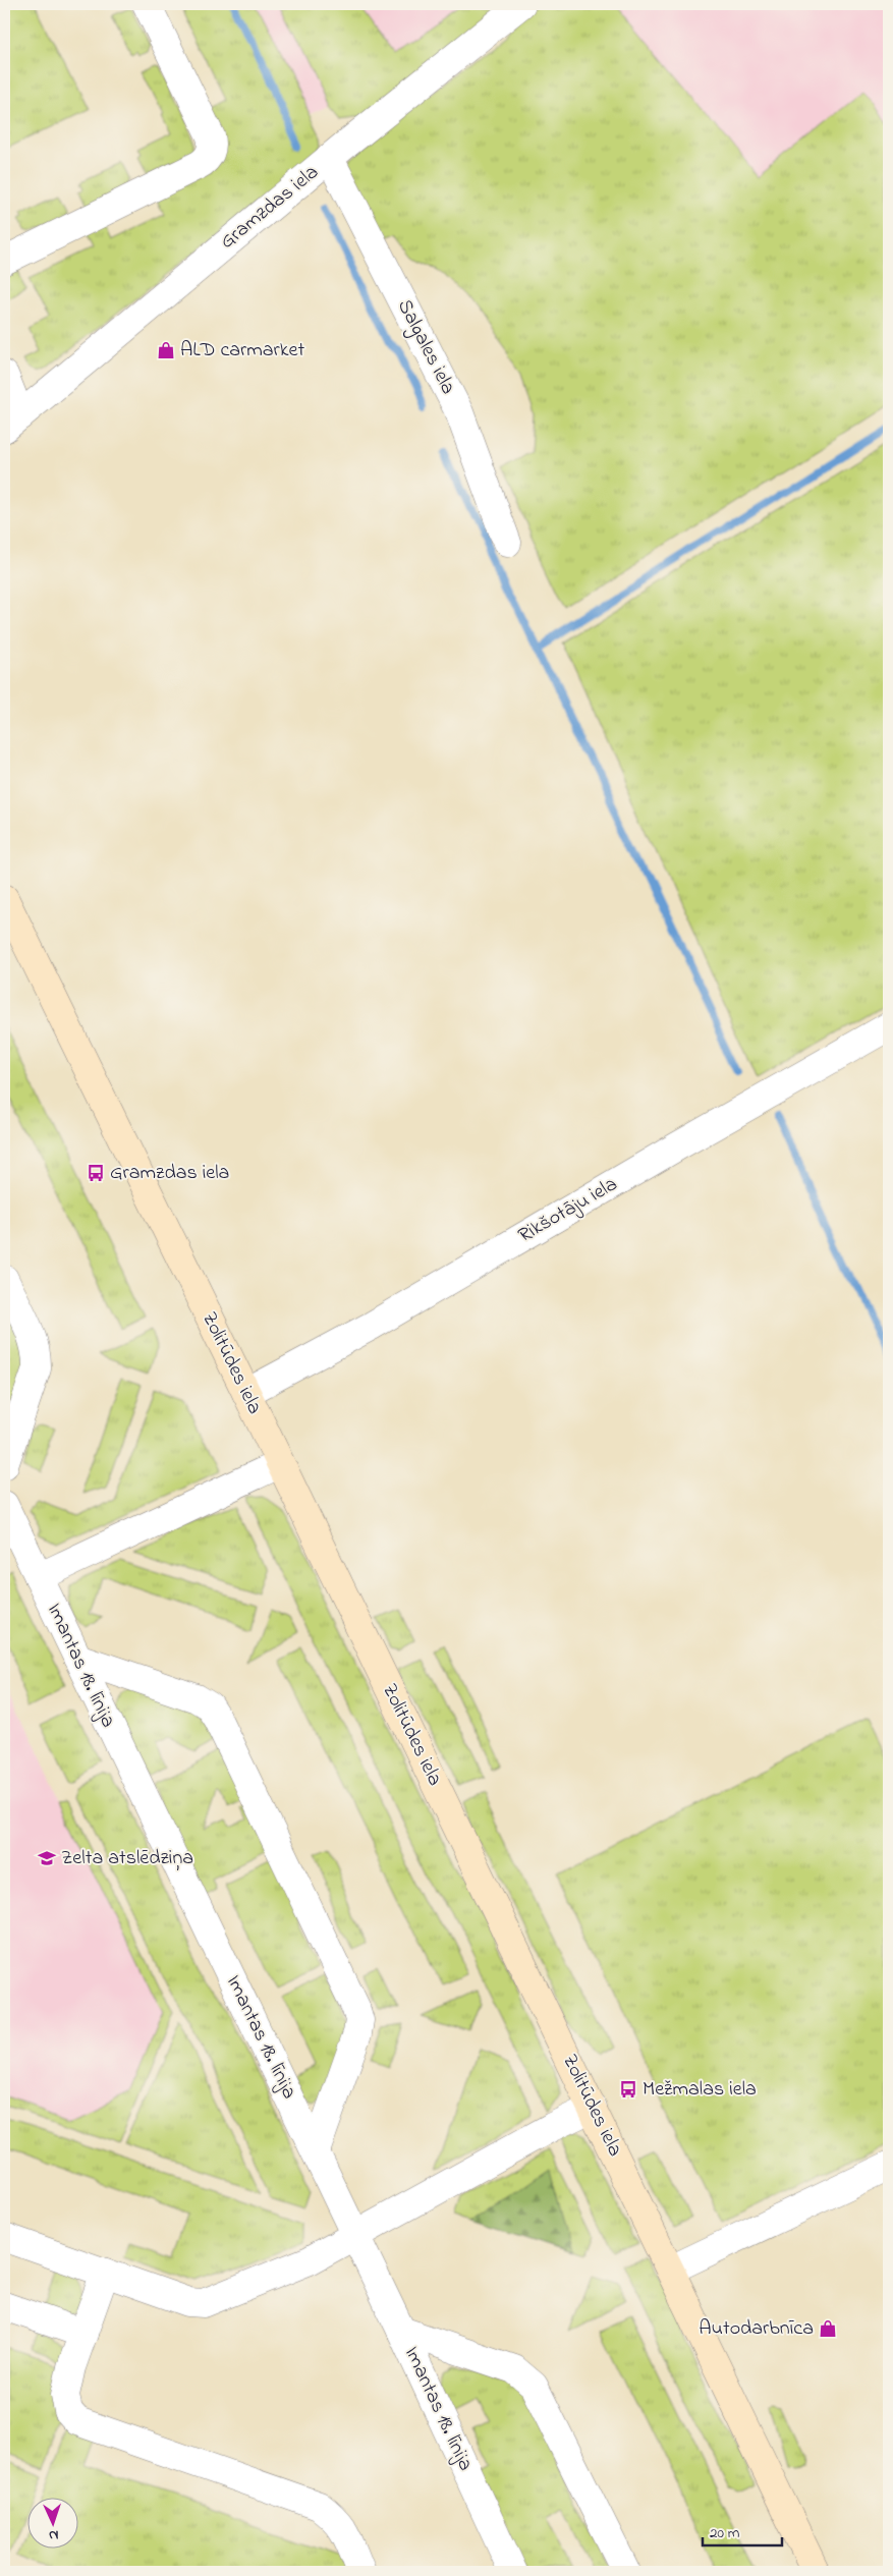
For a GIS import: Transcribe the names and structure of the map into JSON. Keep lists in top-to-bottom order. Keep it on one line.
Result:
{"streets":{"street":["Gramzdas iela","Salgales iela","Rikšotāju iela","Zolitūdes iela","Imantas 18. līnija"]},"crossings":[["Gramzdas iela","Salgales iela"],["Rikšotāju iela","Zolitūdes iela"]],"places":{"shop":["ALD carmarket","Autodarbnīca"],"bus stop":["Gramzdas iela","Mežmalas iela"],"school or university":["Zelta atslēdziņa"]},"scale_bar":"20 m","north":"bottom"}
